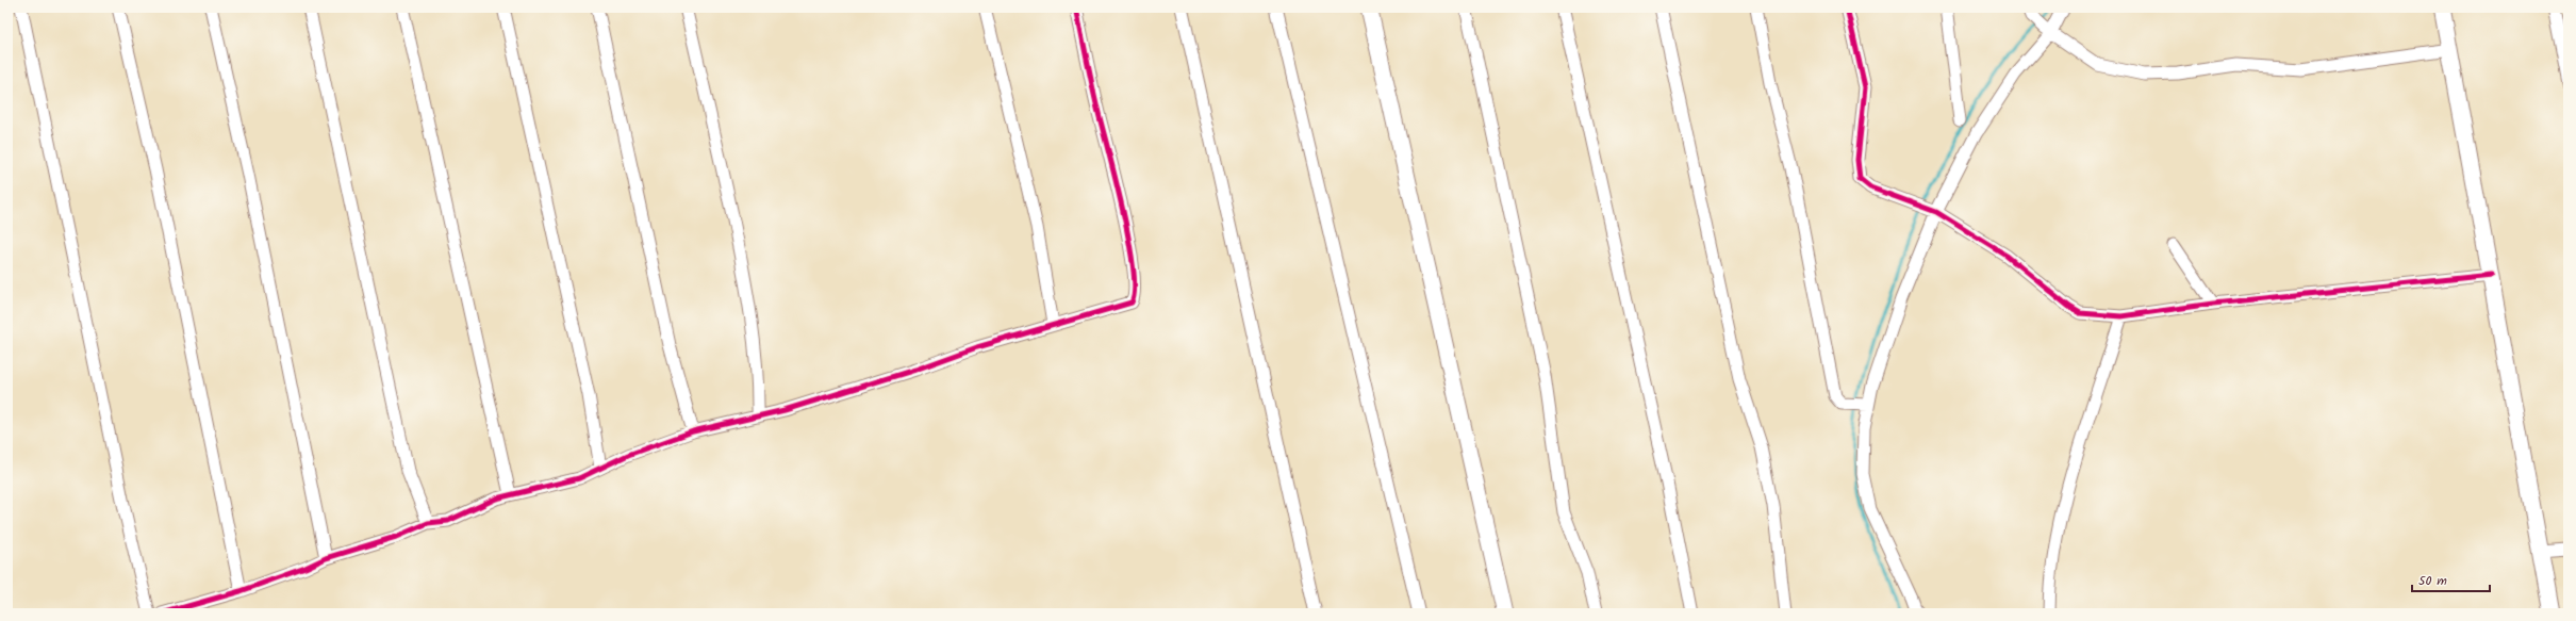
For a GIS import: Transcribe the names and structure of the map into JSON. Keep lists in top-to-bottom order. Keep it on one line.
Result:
{"scale_bar":"50 m"}
